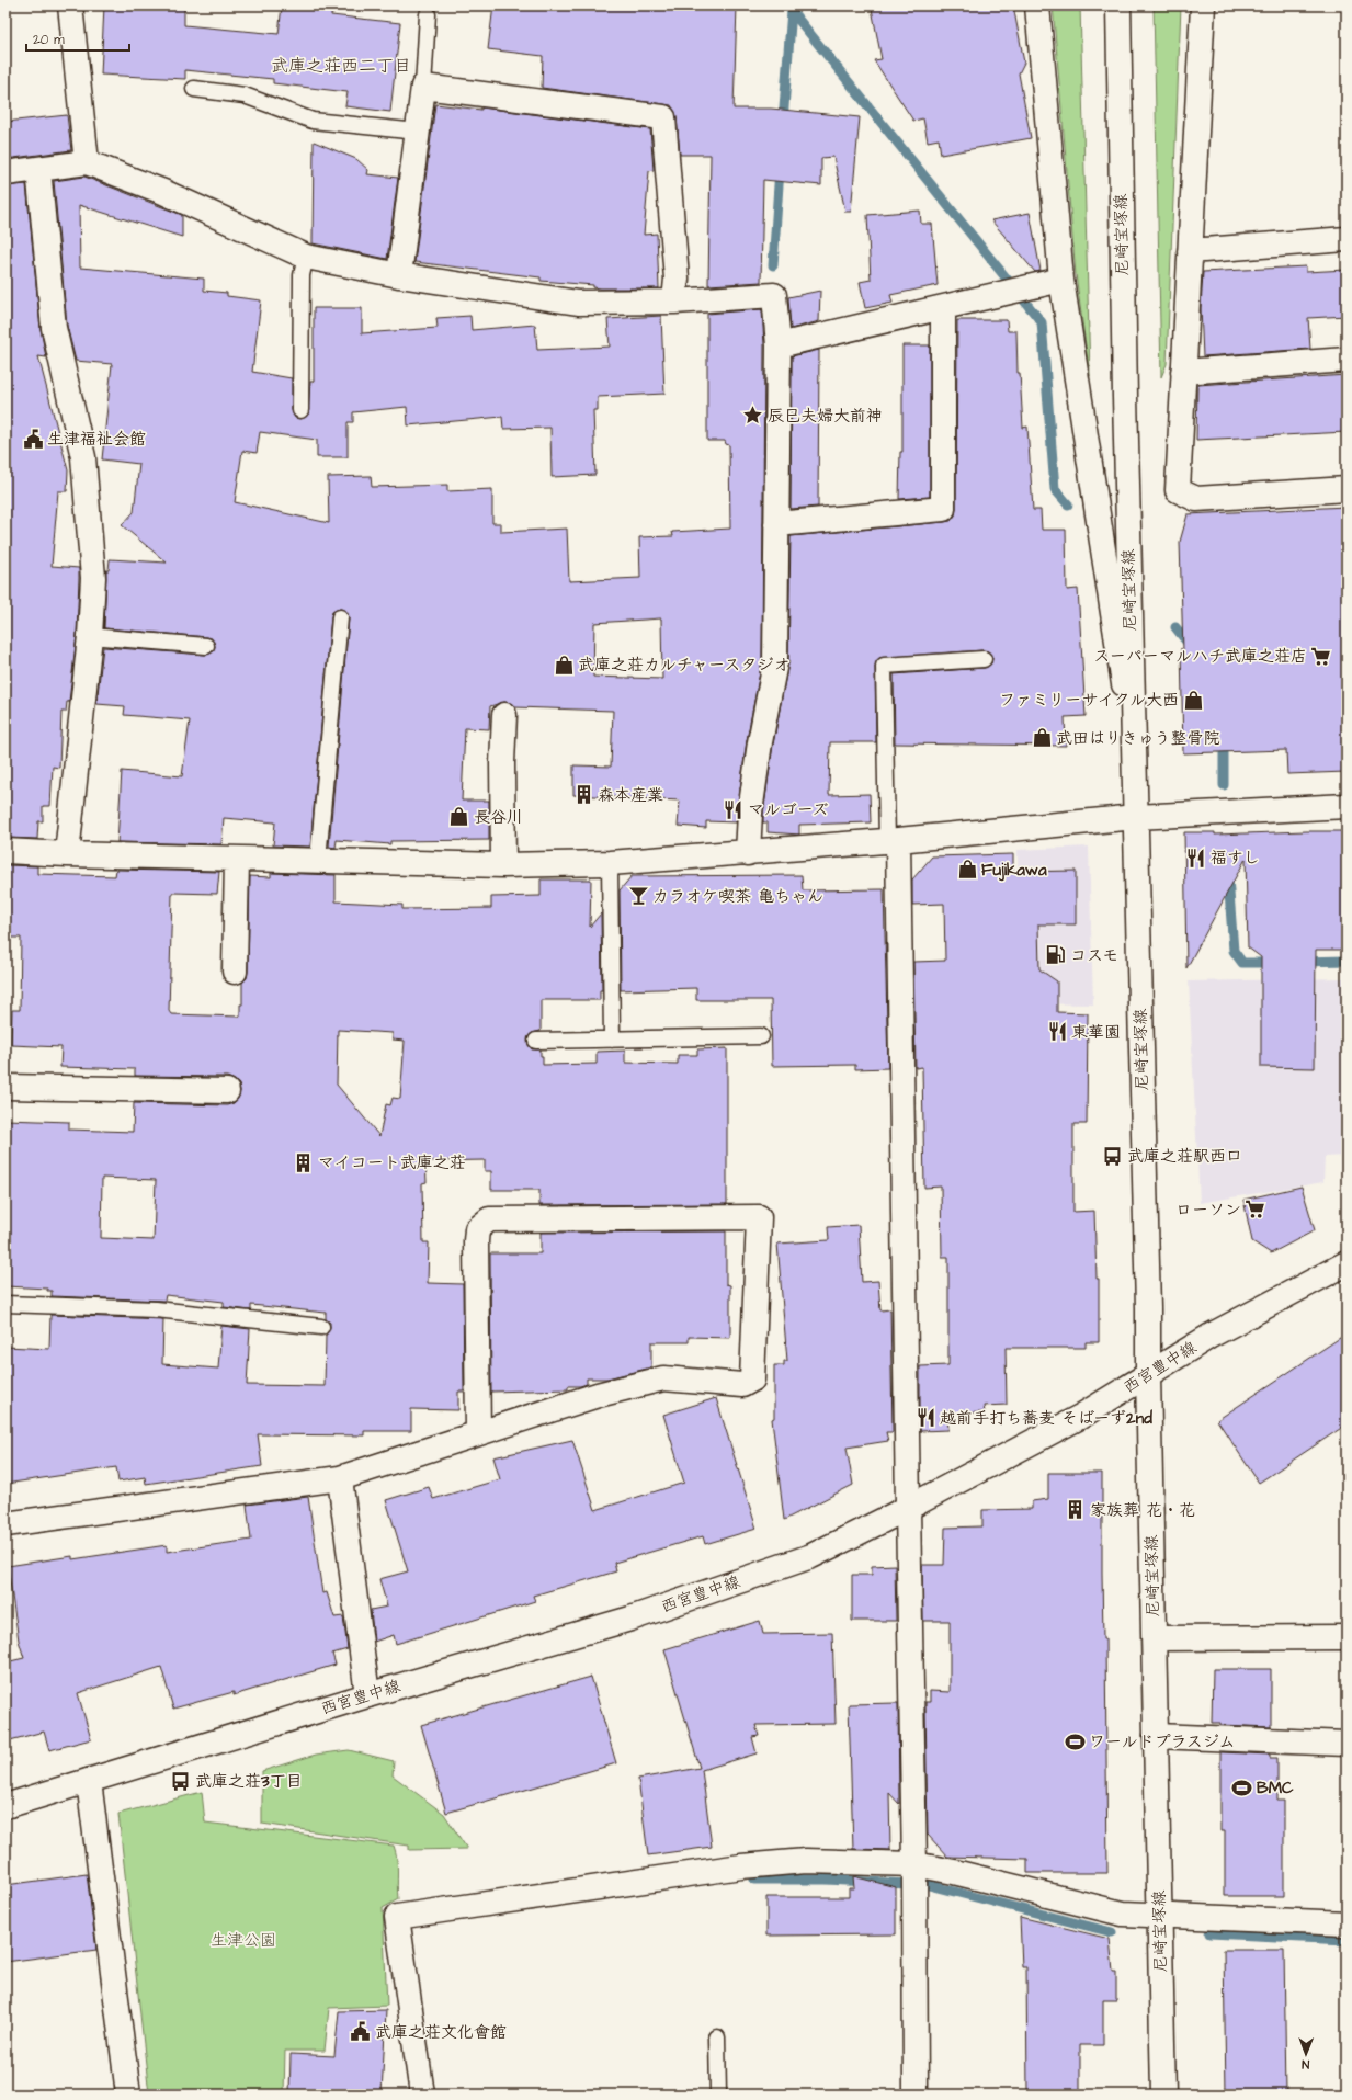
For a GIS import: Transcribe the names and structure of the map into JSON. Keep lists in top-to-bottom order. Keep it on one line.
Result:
{"streets":{"street":["尼崎宝塚線","西宮豊中線"]},"crossings":[["尼崎宝塚線","西宮豊中線"]],"districts":["武庫之荘西二丁目"],"parks":["生津公園"],"places":{"place":["辰巳夫婦大前神"],"public building":["生津福祉会館","武庫之荘文化會館"],"supermarket":["スーパーマルハチ武庫之荘店","ローソン"],"shop":["武庫之荘カルチャースタジオ","ファミリーサイクル大西","武田はりきゅう整骨院","長谷川","Fujikawa"],"building":["森本産業","マイコート武庫之荘","家族葬 花・花"],"restaurant":["マルゴーズ","福すし","東華園","越前手打ち蕎麦 そばーず2nd"],"bar":["カラオケ喫茶 亀ちゃん"],"fuel station":["コスモ"],"bus stop":["武庫之荘駅西口","武庫之荘3丁目"],"sports":["ワールドプラスジム","BMC"]},"scale_bar":"20 m","north":"bottom"}
